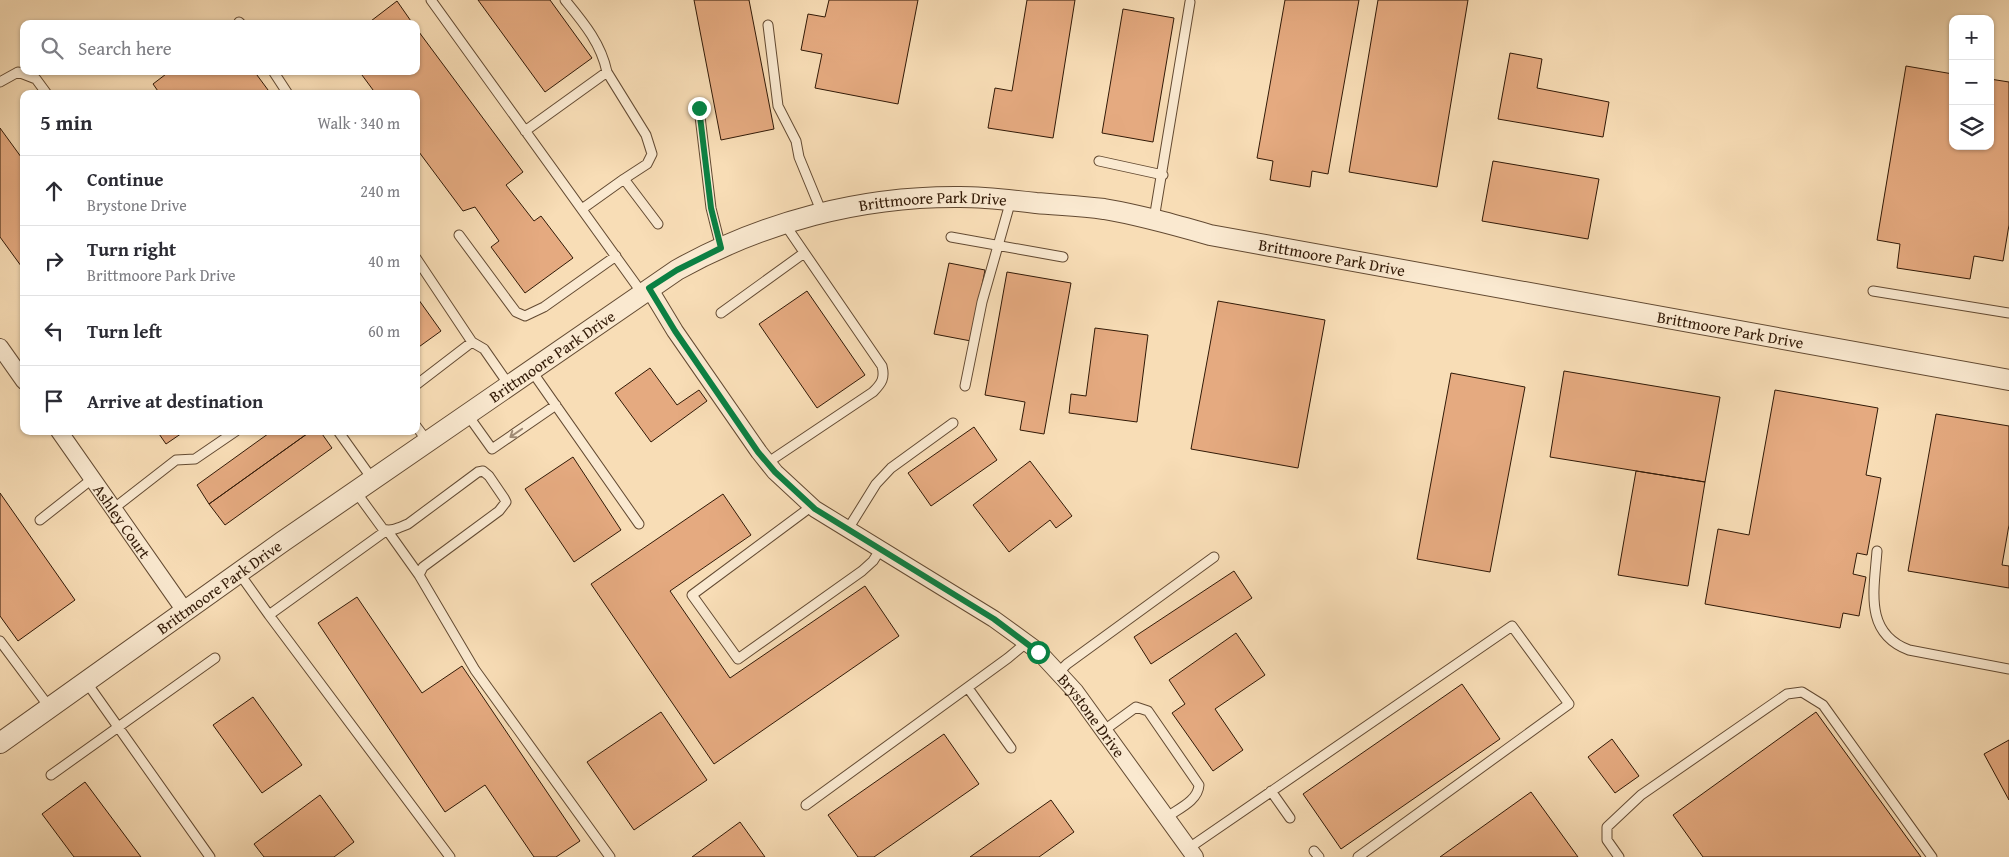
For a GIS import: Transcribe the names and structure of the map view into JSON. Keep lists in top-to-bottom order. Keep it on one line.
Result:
{"streets":{"street":["Brittmoore Park Drive","Ashley Court","Brystone Drive"]},"crossings":[["Brittmoore Park Drive","Ashley Court"],["Brittmoore Park Drive","Brystone Drive"]],"page":{"map_buttons":["+","−"],"search":"Search here","heading":["5 min","Walk · 340 m"],"list":[["Continue","Brystone Drive","240 m"],["Turn right","Brittmoore Park Drive","40 m"],["Turn left","60 m"],"Arrive at destination"]}}
